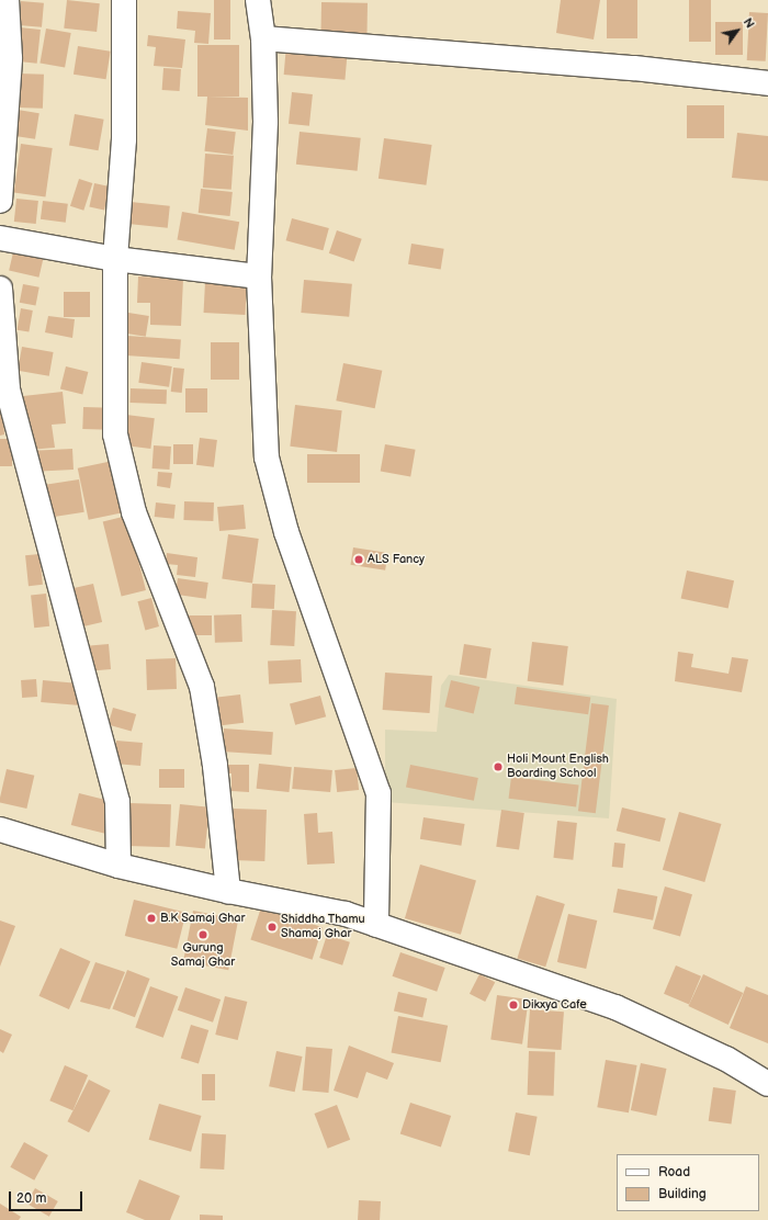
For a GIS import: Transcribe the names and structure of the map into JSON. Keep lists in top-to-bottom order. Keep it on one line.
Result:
{"places":["ALS Fancy","Holi Mount English Boarding School","B.K Samaj Ghar","Shiddha Thamu Shamaj Ghar","Gurung Samaj Ghar","Dikxya Cafe"],"legend":["Road","Building"],"scale_bar":"20 m","north":"top right"}
